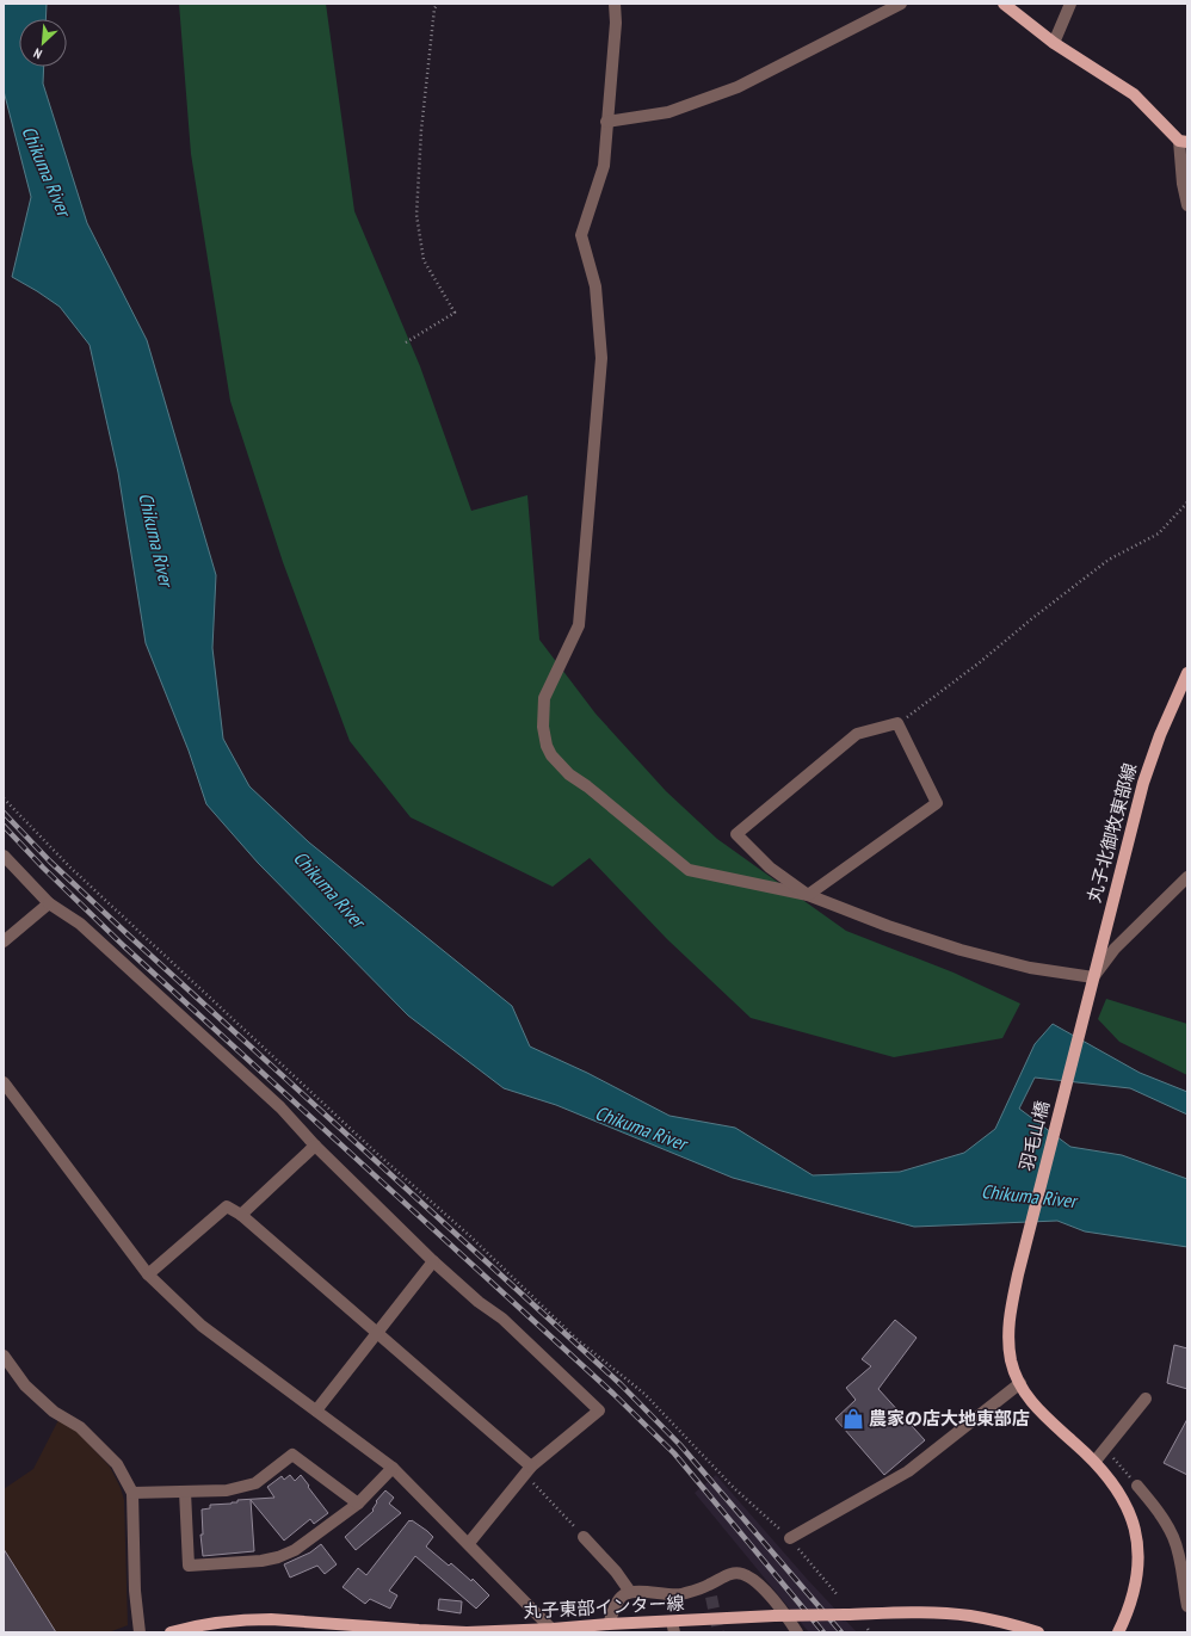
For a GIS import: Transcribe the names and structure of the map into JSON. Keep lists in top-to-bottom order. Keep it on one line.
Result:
{"streets":{"main road":["丸子北御牧東部線","羽毛山橋","丸子東部インター線"]},"crossings":[["丸子北御牧東部線","羽毛山橋"]],"water":["Chikuma River"],"places":{"shop":["農家の店大地東部店"]},"north":"bottom left"}
